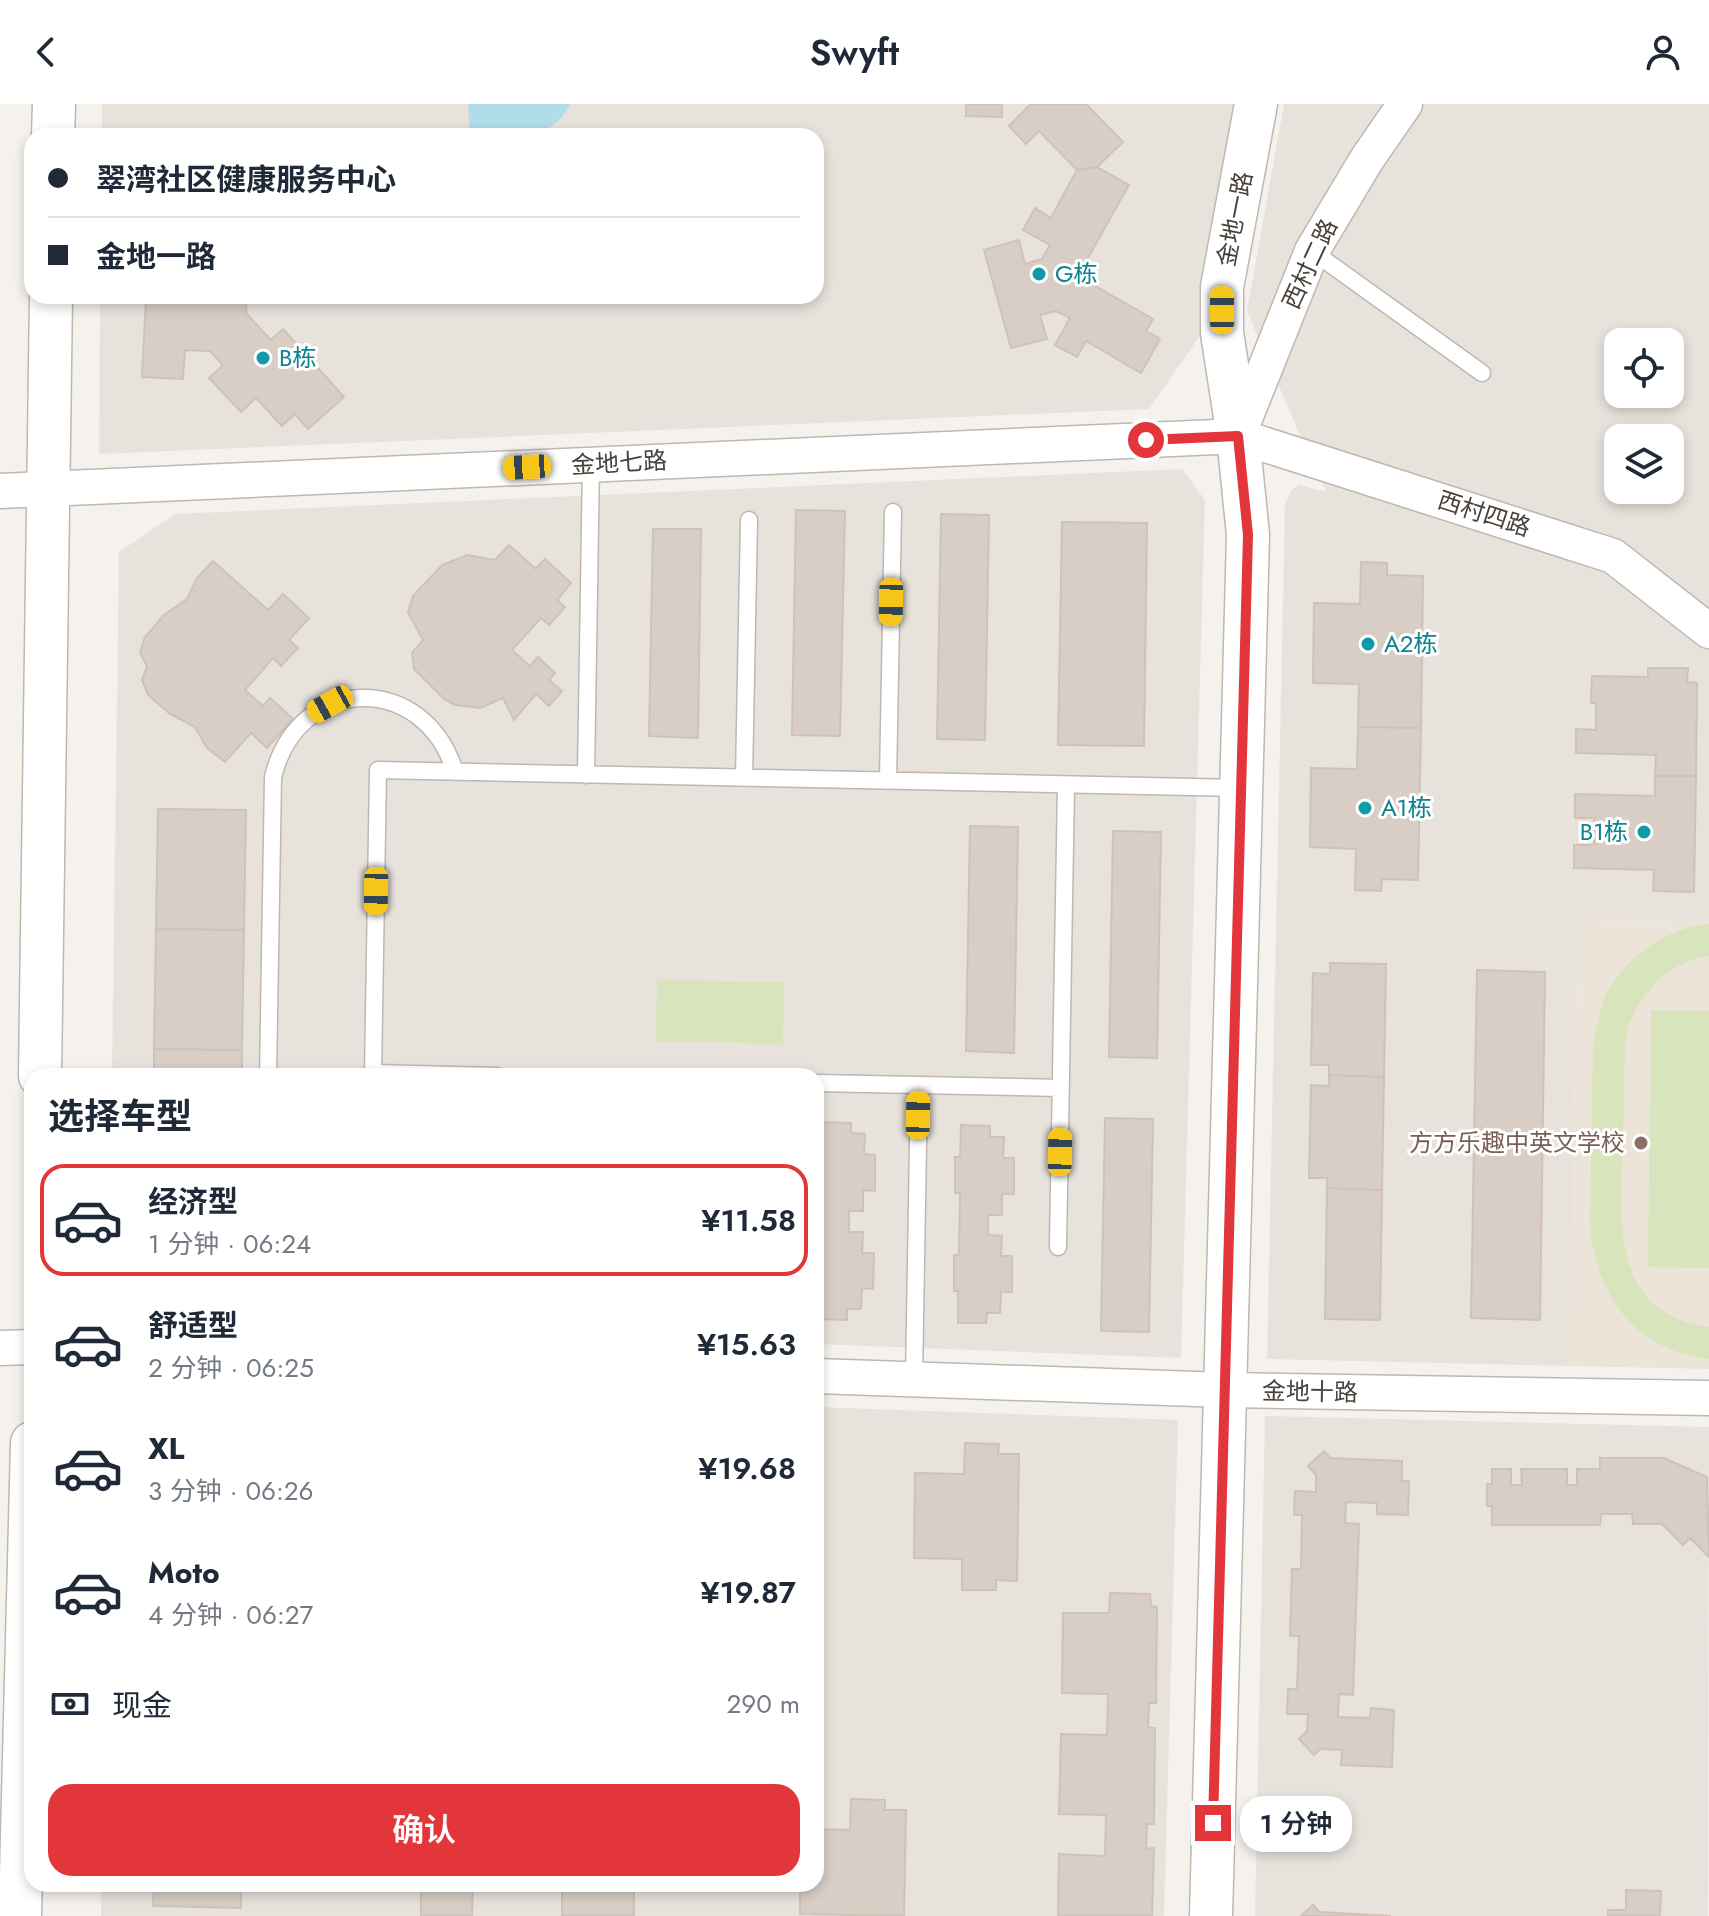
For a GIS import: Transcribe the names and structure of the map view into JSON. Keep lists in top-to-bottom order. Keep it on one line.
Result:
{"streets":{"street":["金地一路","西村二路","金地七路","西村四路","金地十路"]},"crossings":[["金地一路","西村二路"],["金地一路","金地七路"],["金地一路","西村四路"],["金地一路","金地十路"],["西村二路","金地七路"],["西村二路","西村四路"],["金地七路","西村四路"]],"places":["G栋","B栋","A2栋","A1栋","B1栋","方方乐趣中英文学校"],"page":{"header":"Swyft","banner":["翠湾社区健康服务中心","金地一路"],"heading":"选择车型","list":[{"name":"经济型","note":"1 分钟 · 06:24","value":"¥11.58"},{"name":"舒适型","note":"2 分钟 · 06:25","value":"¥15.63"},{"name":"XL","note":"3 分钟 · 06:26","value":"¥19.68"},{"name":"Moto","note":"4 分钟 · 06:27","value":"¥19.87"}],"pay":["现金","290 m"],"buttons":"确认","bubble":"1 分钟"}}
